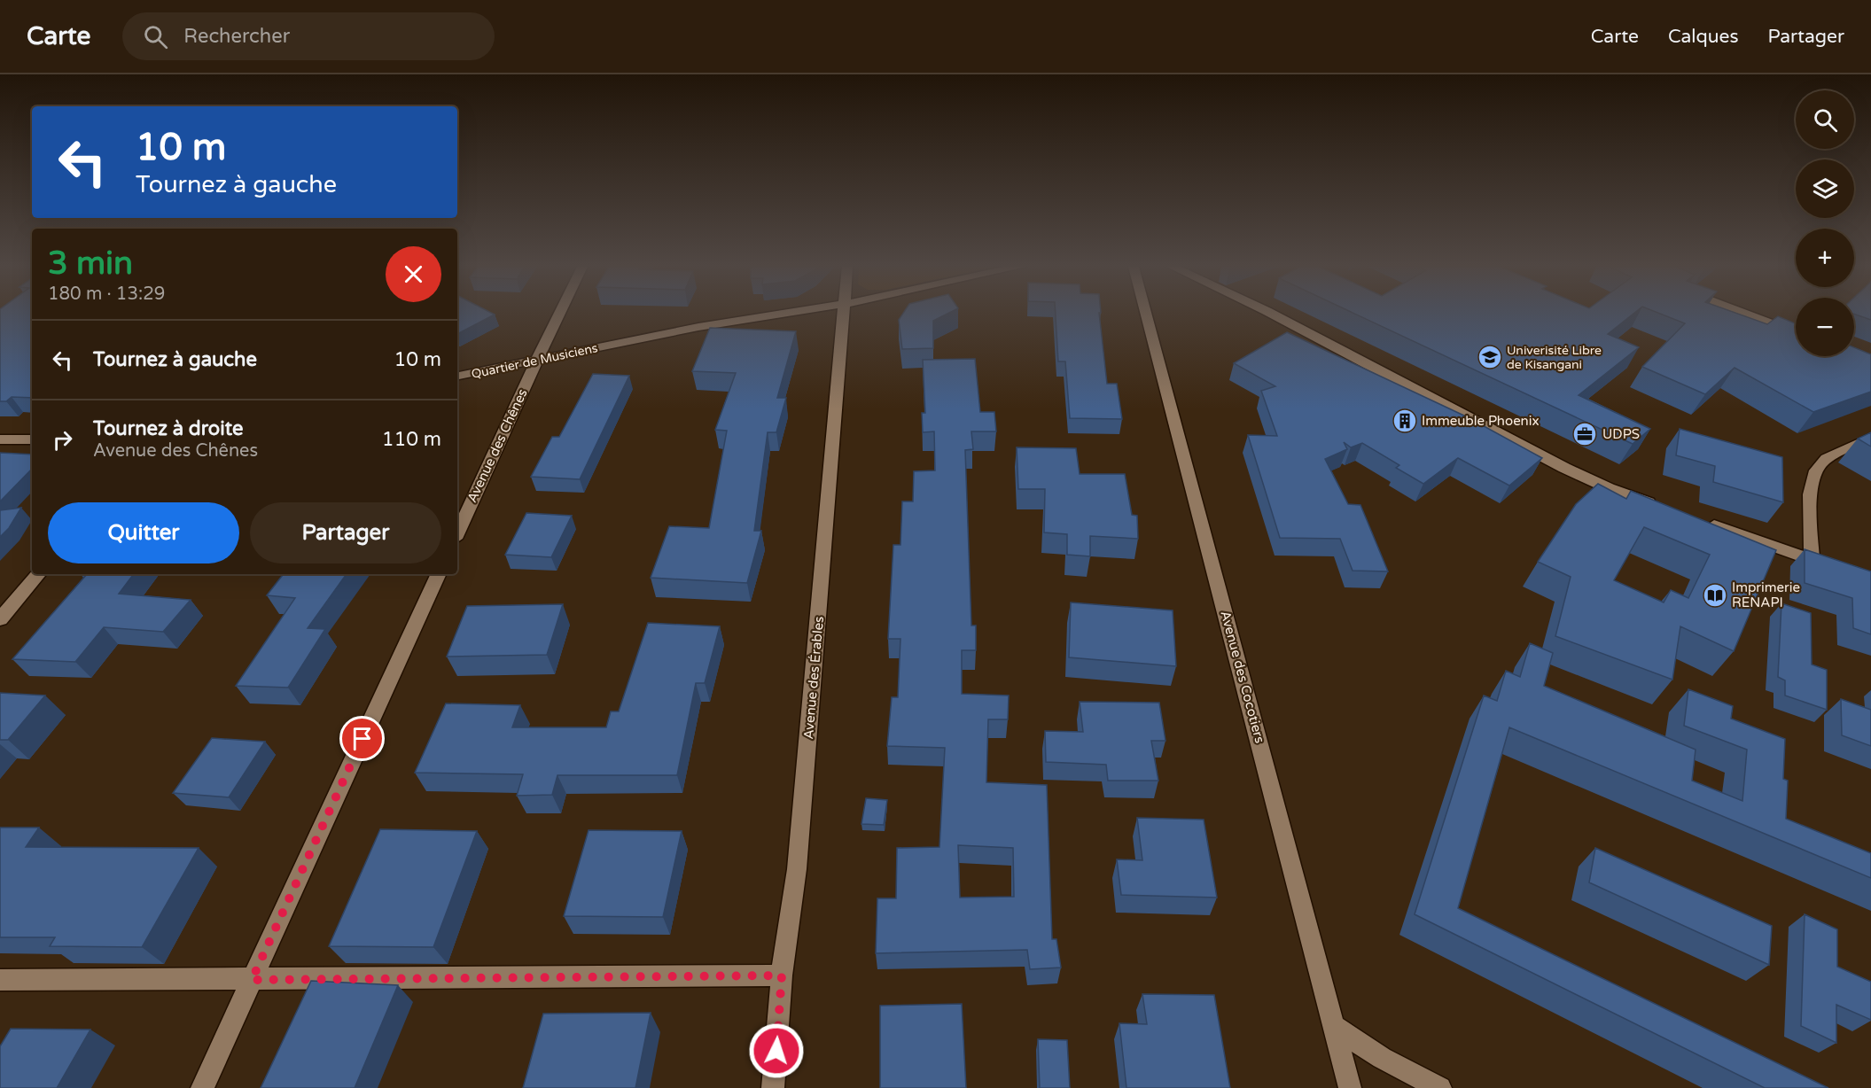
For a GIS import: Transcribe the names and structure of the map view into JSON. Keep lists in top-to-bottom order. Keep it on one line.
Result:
{"streets":{"street":["Quartier de Musiciens","Avenue des Chênes","Avenue des Cocotiers","Avenue des Érables"]},"crossings":[["Quartier de Musiciens","Avenue des Chênes"]],"places":{"school or university":["Univerisité Libre de Kisangani"],"building":["Immeuble Phoenix"],"office":["UDPS"],"library":["Imprimerie RENAPI"]},"page":{"header":"Carte","search":"Rechercher","nav":["Carte","Calques","Partager"],"map_buttons":["+","−"],"turn":["10 m","Tournez à gauche"],"heading":["3 min","180 m · 13:29"],"list":[{"name":"Tournez à gauche","value":"10 m"},{"name":"Tournez à droite","note":"Avenue des Chênes","value":"110 m"}],"buttons":["Quitter","Partager"]}}
